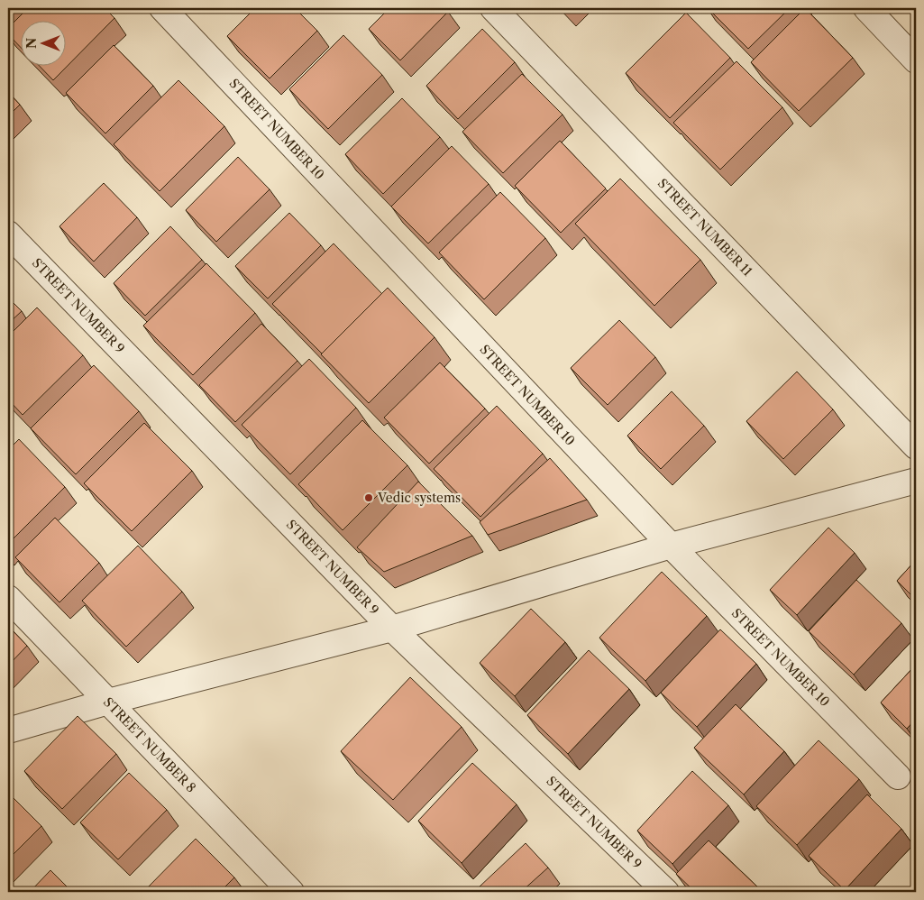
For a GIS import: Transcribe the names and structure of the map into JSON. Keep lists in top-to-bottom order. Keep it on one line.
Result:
{"streets":{"street":["STREET NUMBER 10","STREET NUMBER 11","STREET NUMBER 9","STREET NUMBER 8"]},"places":["Vedic systems"],"north":"left"}
